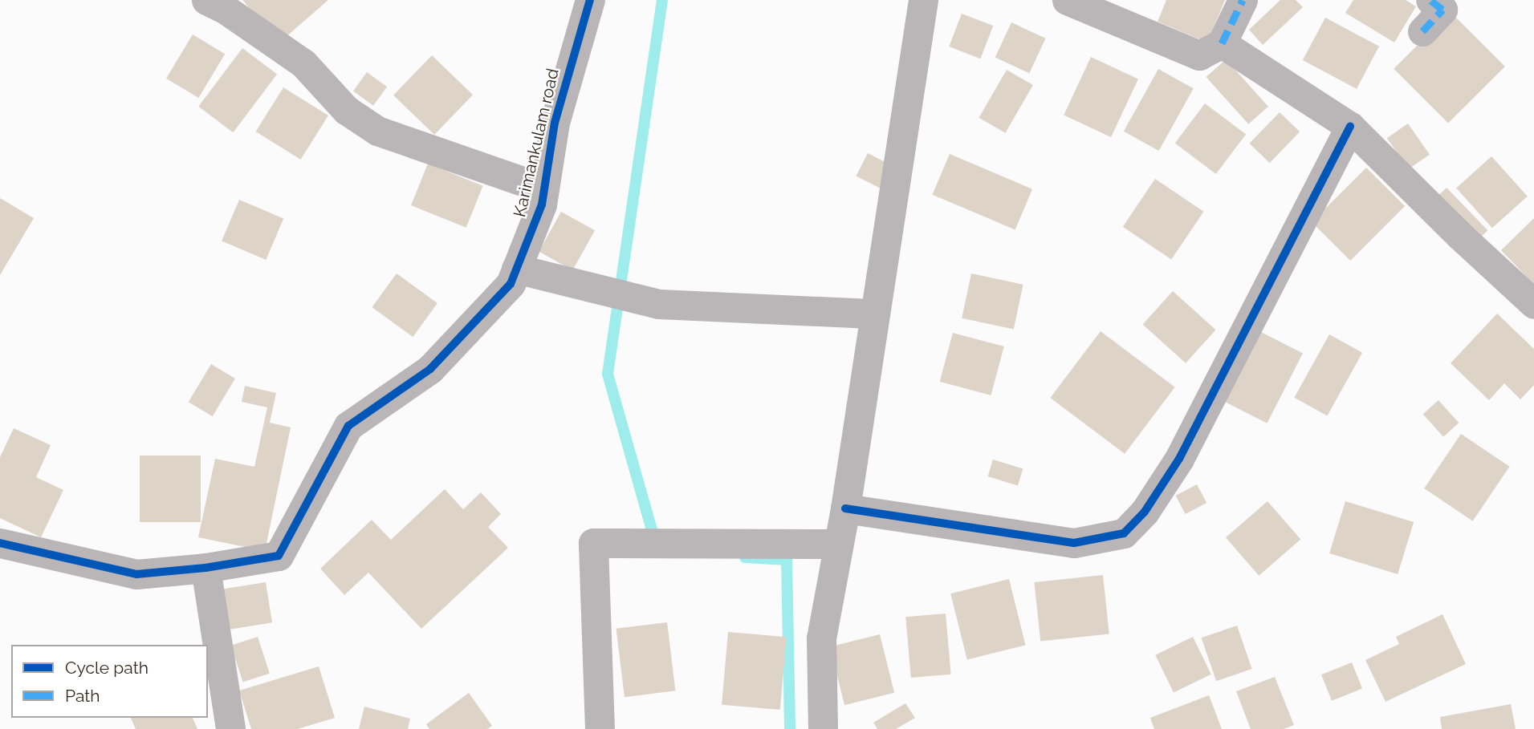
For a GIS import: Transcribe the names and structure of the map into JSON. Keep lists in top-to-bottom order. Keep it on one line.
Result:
{"streets":{"street":["Karimankulam road"]},"legend":["Cycle path","Path"]}
